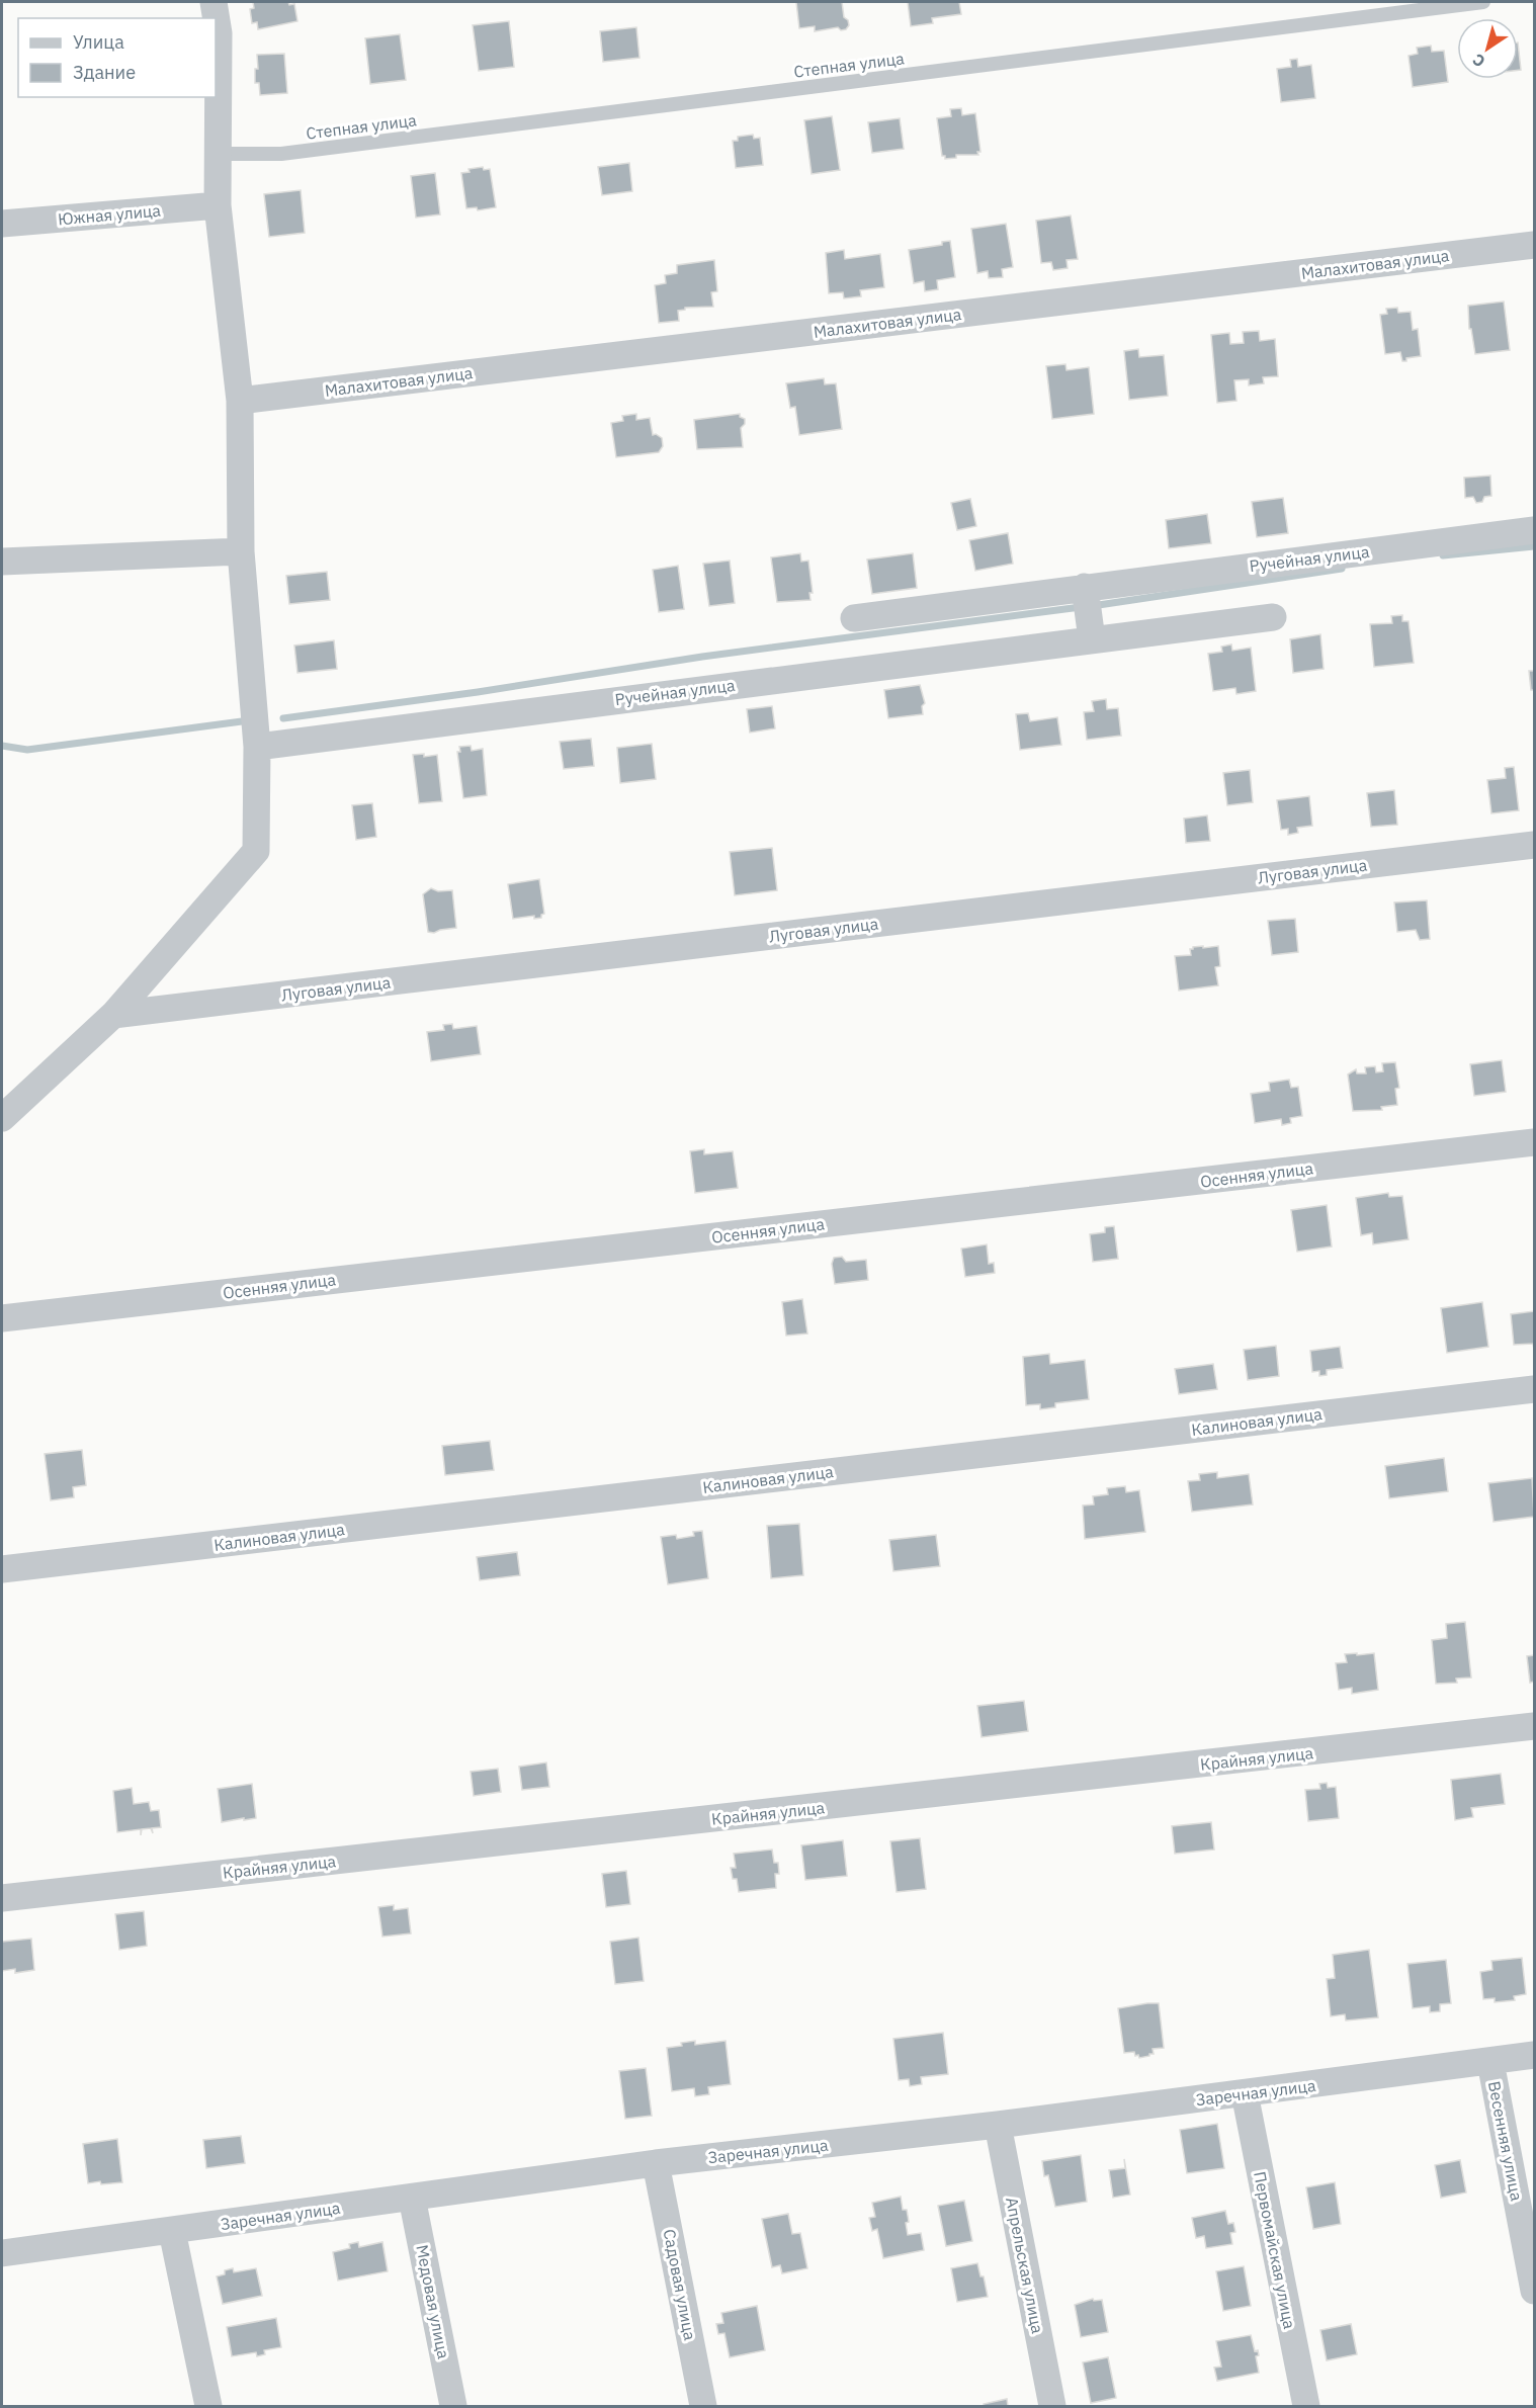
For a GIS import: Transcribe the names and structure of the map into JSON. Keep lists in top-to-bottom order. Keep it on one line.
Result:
{"streets":{"street":["Южная улица","Малахитовая улица","Ручейная улица","Луговая улица","Осенняя улица","Калиновая улица","Крайняя улица","Заречная улица","Весенняя улица","Первомайская улица","Апрельская улица","Садовая улица","Медовая улица"],"lane":["Степная улица"]},"crossings":[["Заречная улица","Весенняя улица"],["Заречная улица","Первомайская улица"],["Заречная улица","Апрельская улица"],["Заречная улица","Садовая улица"],["Заречная улица","Медовая улица"]],"legend":["Улица","Здание"],"north":"bottom left"}
